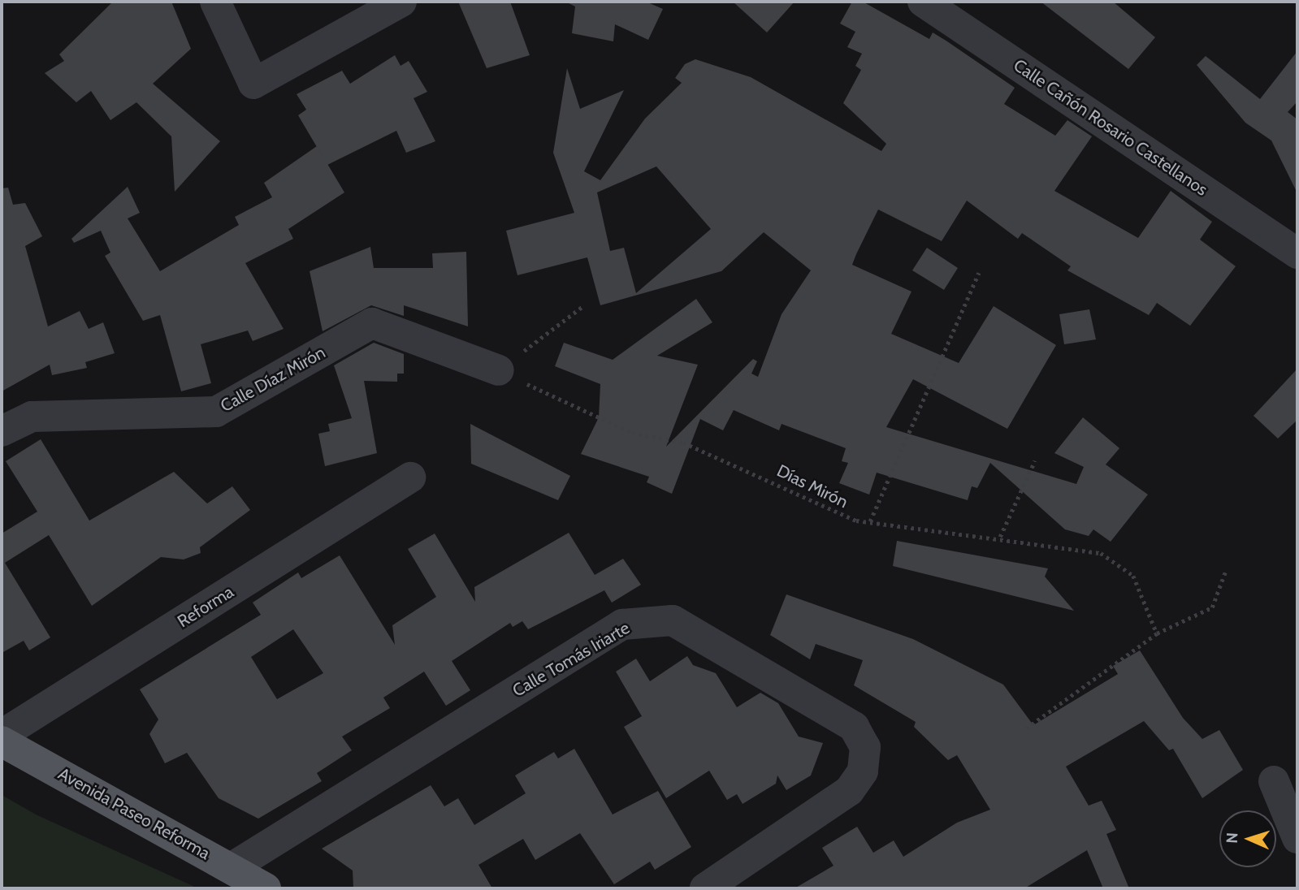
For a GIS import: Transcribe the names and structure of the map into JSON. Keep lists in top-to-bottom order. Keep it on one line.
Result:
{"streets":{"main road":["Avenida Paseo Reforma"],"street":["Calle Cañón Rosario Castellanos","Calle Díaz Mirón","Reforma","Calle Tomás Iriarte"],"path":["Días Mirón"]},"crossings":[["Calle Díaz Mirón","Días Mirón"],["Calle Tomás Iriarte","Avenida Paseo Reforma"]],"north":"left"}
